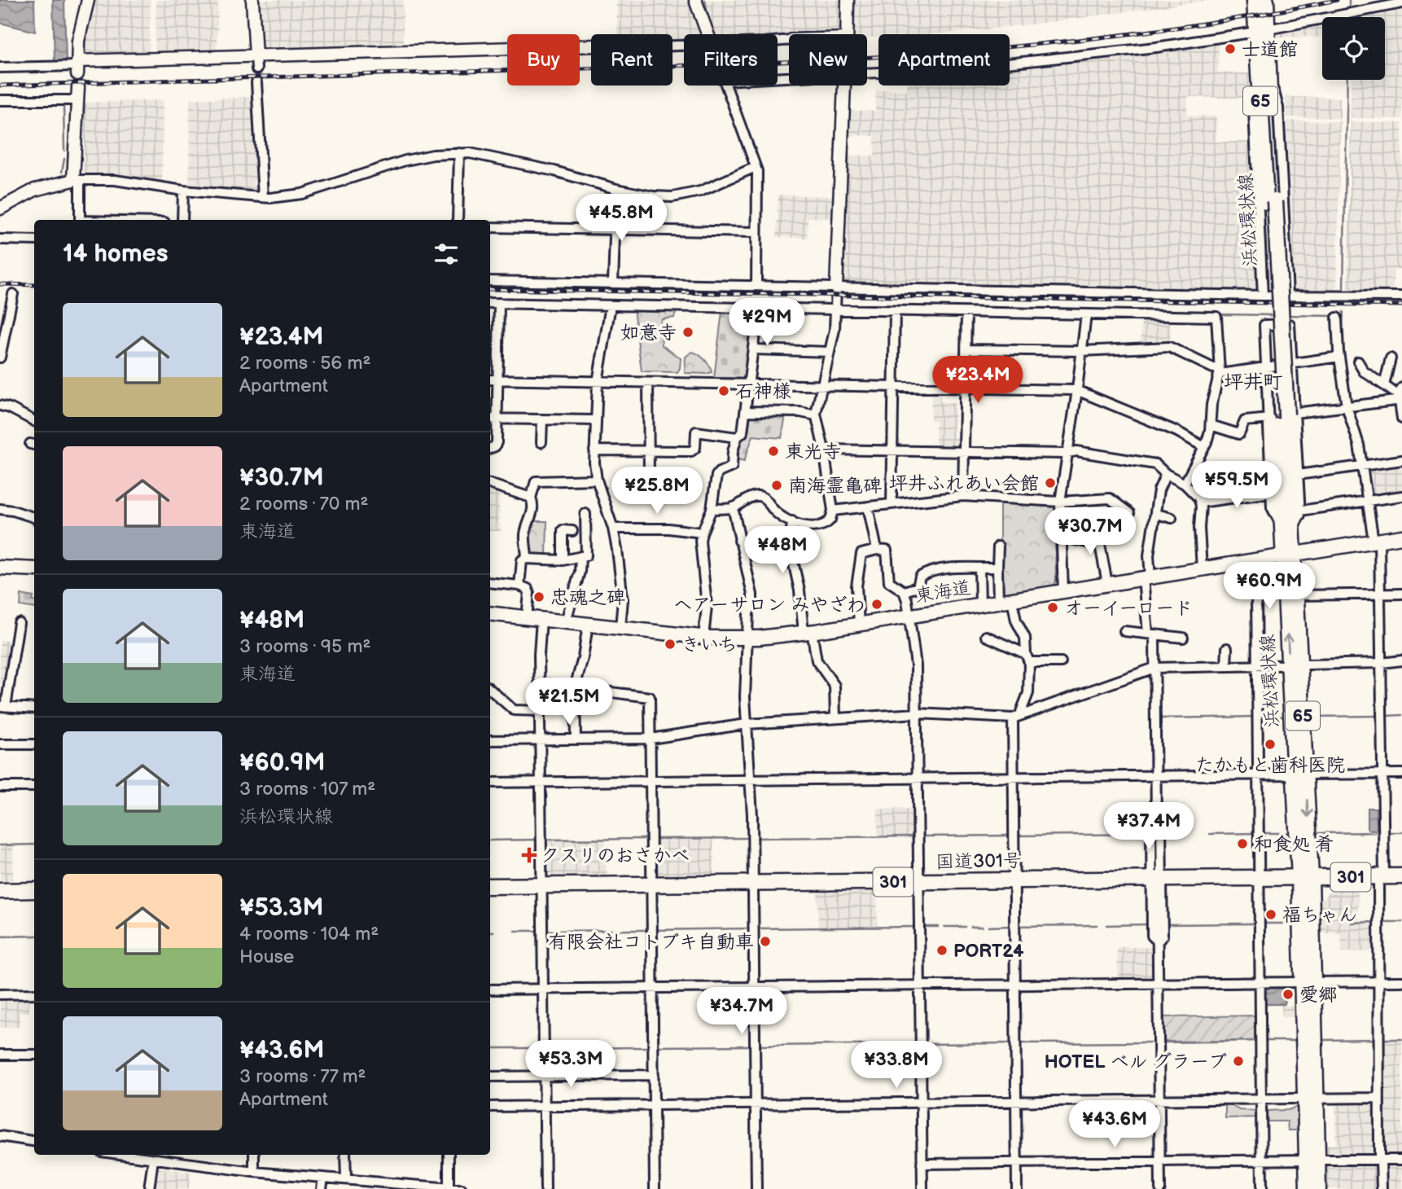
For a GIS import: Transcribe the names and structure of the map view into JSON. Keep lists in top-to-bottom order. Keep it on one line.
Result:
{"streets":{"main road":["65","浜松環状線","東海道","国道301号","301"]},"crossings":[["浜松環状線","東海道"],["浜松環状線","国道301号"]],"districts":["坪井町"],"places":{"other":["士道館","如意寺","石神様","東光寺","坪井ふれあい会館","南海霊亀碑","忠魂之碑","ヘアーサロン みやざわ","オーイーロード","きいち","たかもと歯科医院","和食処 肴","福ちゃん","有限会社コトブキ自動車","PORT24","愛郷","HOTEL ベル グラーブ"],"health":["クスリのおさかべ"]},"page":{"chip":["Buy","Rent","Filters","New","Apartment"],"price":["¥45.8M","¥29M","¥23.4M","¥59.5M","¥25.8M","¥30.7M","¥48M","¥60.9M","¥21.5M","¥37.4M","¥34.7M","¥53.3M","¥33.8M","¥43.6M"],"heading":"14 homes","list":[{"name":"¥23.4M","note":"2 rooms · 56 m² · Apartment"},{"name":"¥30.7M","note":"2 rooms · 70 m² · 東海道"},{"name":"¥48M","note":"3 rooms · 95 m² · 東海道"},{"name":"¥60.9M","note":"3 rooms · 107 m² · 浜松環状線"},{"name":"¥53.3M","note":"4 rooms · 104 m² · House"},{"name":"¥43.6M","note":"3 rooms · 77 m² · Apartment"}]}}
